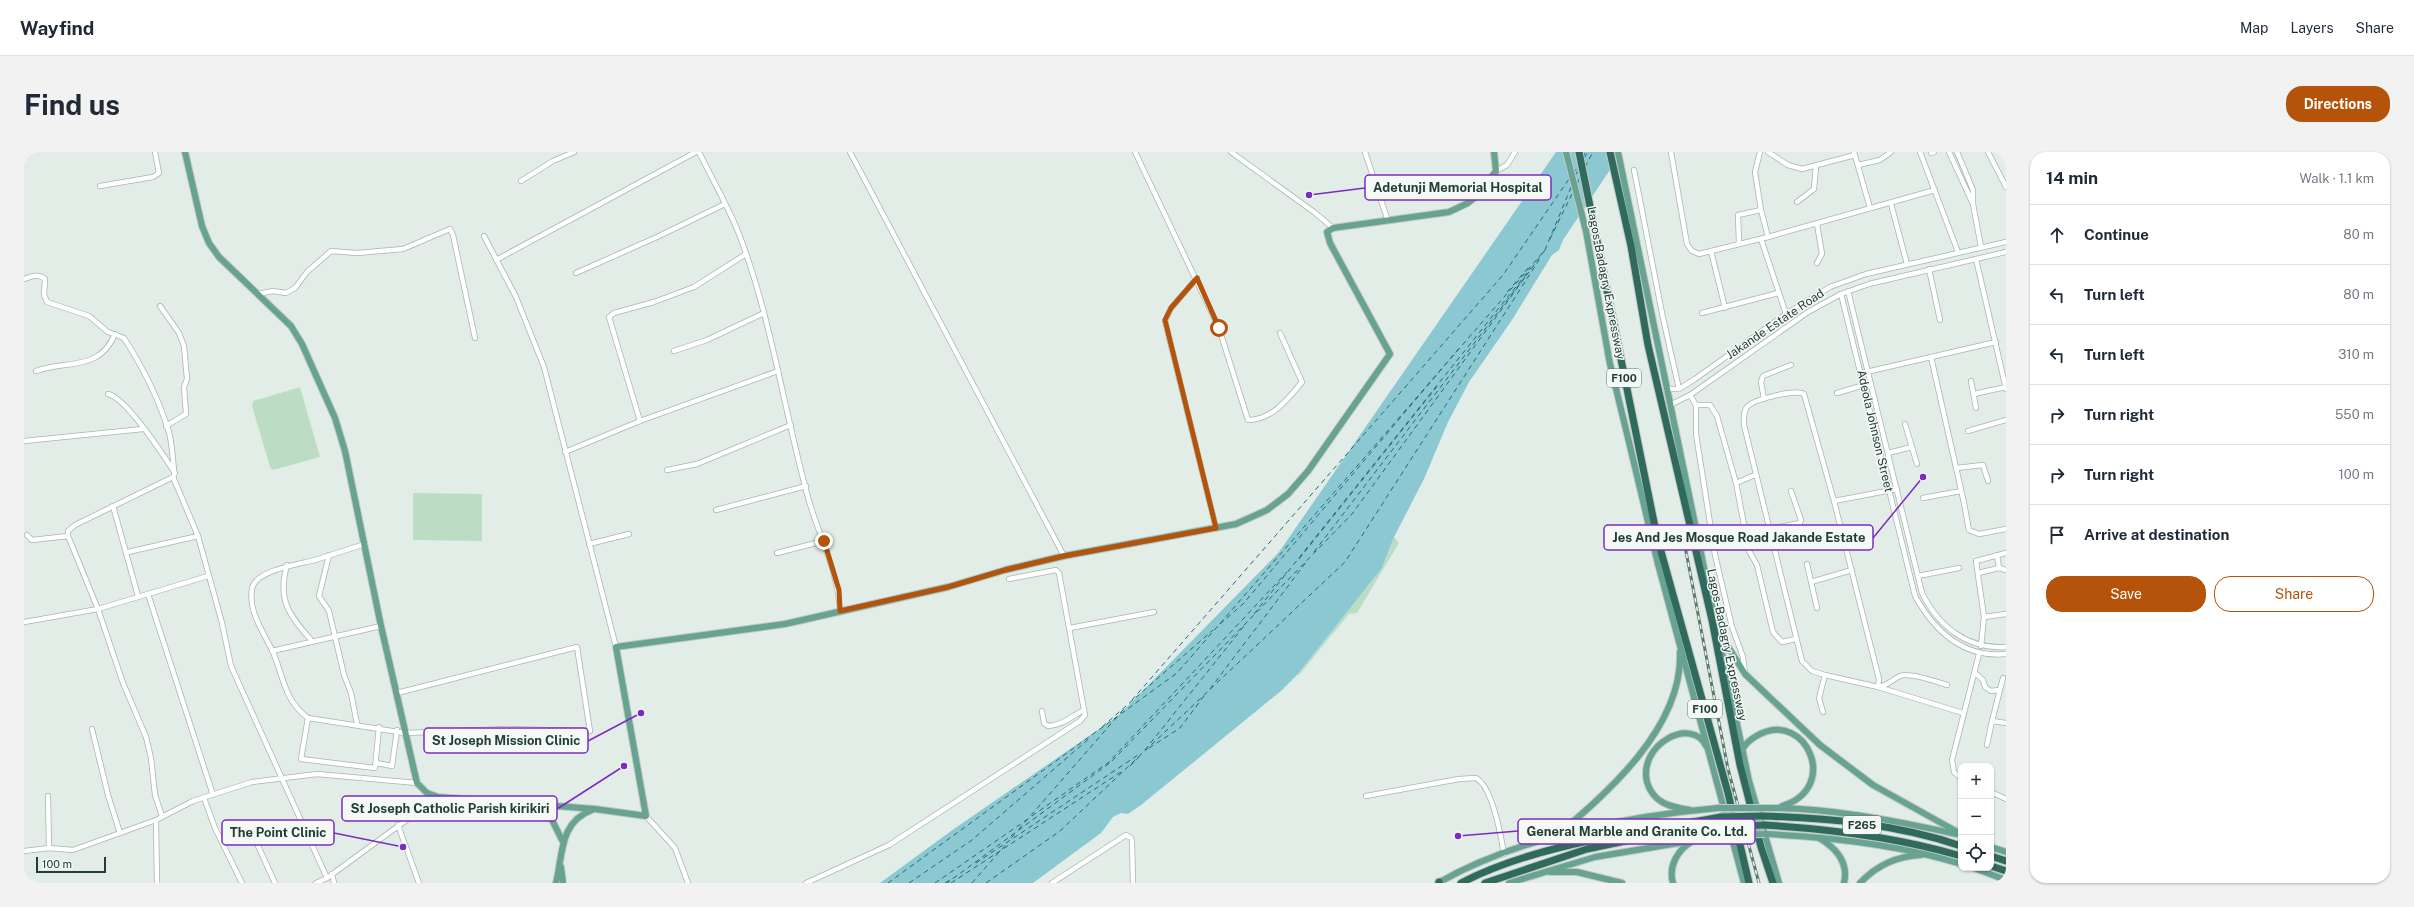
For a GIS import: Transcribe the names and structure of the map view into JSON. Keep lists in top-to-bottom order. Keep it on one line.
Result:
{"streets":{"highway":["Lagos-Badagry Expressway","F100","F265"],"street":["Jakande Estate Road","Adeola Johnson Street"]},"places":["Adetunji Memorial Hospital","Jes And Jes Mosque Road Jakande Estate","St Joseph Mission Clinic","St Joseph Catholic Parish kirikiri","General Marble and Granite Co. Ltd.","The Point Clinic"],"scale_bar":"100 m","page":{"header":"Wayfind","nav":["Map","Layers","Share"],"buttons":["Directions",["Save","Share"]],"title":"Find us","heading":["14 min","Walk · 1.1 km"],"list":[["Continue","80 m"],["Turn left","80 m"],["Turn left","310 m"],["Turn right","550 m"],["Turn right","100 m"],"Arrive at destination"],"map_buttons":["+","−"],"scale":"100 m"}}
